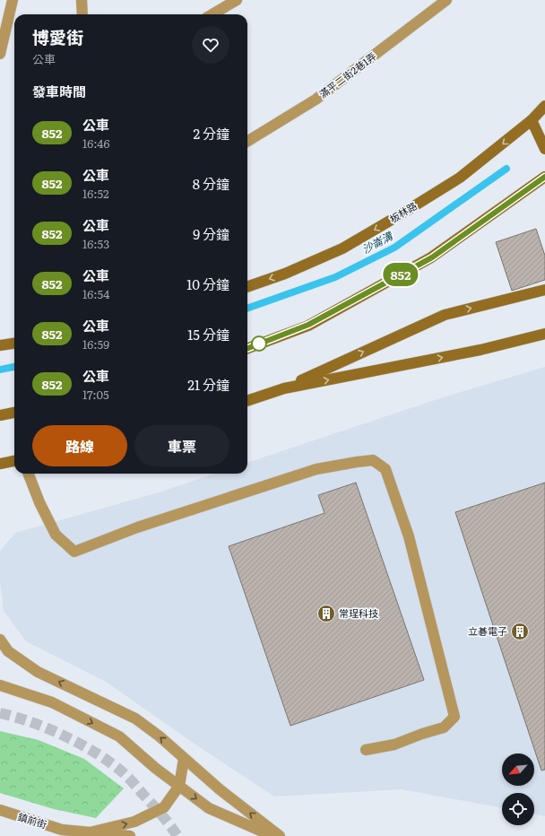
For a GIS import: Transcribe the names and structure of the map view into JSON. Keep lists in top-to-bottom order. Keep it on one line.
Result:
{"streets":{"street":["滿平二街2巷1弄","板林路","鎮前街"]},"water":["沙崙溝"],"places":{"building":["常珵科技","立碁電子"]},"lines":["bus line 852"],"north":"bottom left","page":{"on_map":"852","heading":[["博愛街","公車"],"發車時間"],"list":[{"mark":"852","name":"公車","note":"16:46","value":"2 分鐘"},{"mark":"852","name":"公車","note":"16:52","value":"8 分鐘"},{"mark":"852","name":"公車","note":"16:53","value":"9 分鐘"},{"mark":"852","name":"公車","note":"16:54","value":"10 分鐘"},{"mark":"852","name":"公車","note":"16:59","value":"15 分鐘"},{"mark":"852","name":"公車","note":"17:05","value":"21 分鐘"}],"buttons":["路線","車票"]}}
